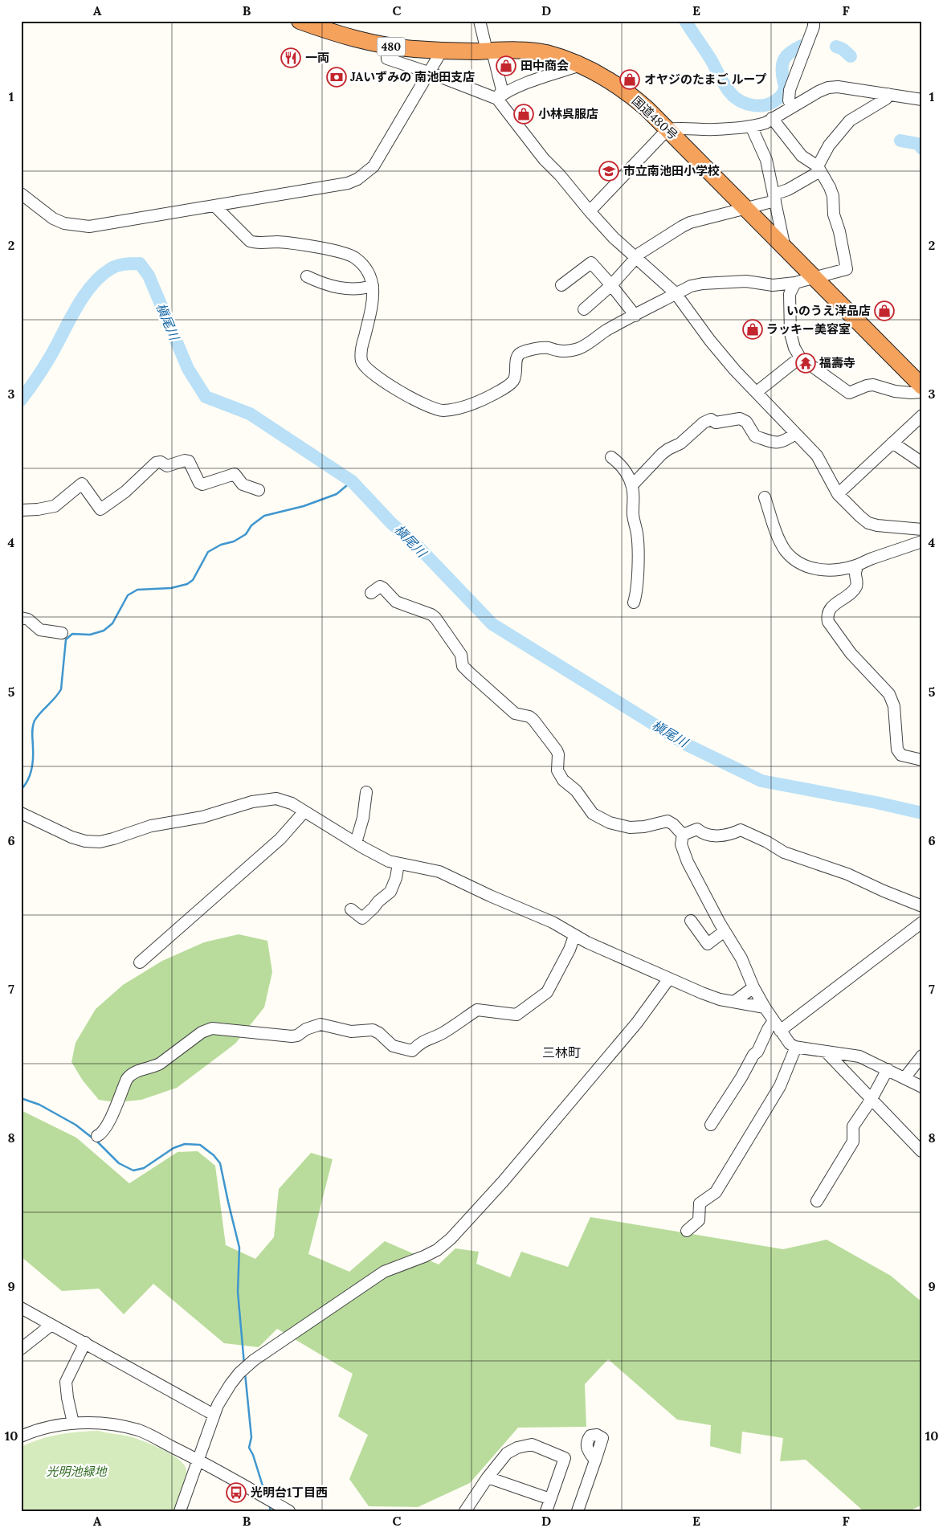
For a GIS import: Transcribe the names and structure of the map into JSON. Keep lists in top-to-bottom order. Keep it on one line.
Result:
{"streets":{"highway":["480","国道480号"]},"districts":["三林町"],"water":["槇尾川"],"parks":["光明池緑地"],"places":{"restaurant":["一両"],"shop":["田中商会","オヤジのたまご ループ","小林呉服店","いのうえ洋品店","ラッキー美容室"],"bank":["JAいずみの 南池田支店"],"school or university":["市立南池田小学校"],"temple":["福壽寺"],"bus stop":["光明台1丁目西"]},"grid":{"columns":["A","B","C","D","E","F"],"rows":["1","2","3","4","5","6","7","8","9","10"]}}
